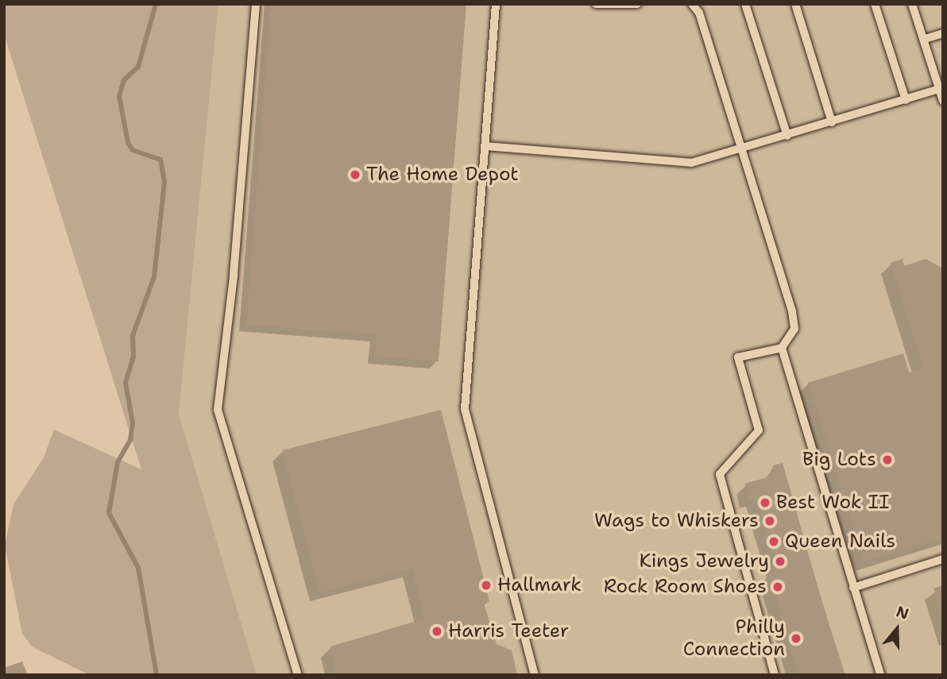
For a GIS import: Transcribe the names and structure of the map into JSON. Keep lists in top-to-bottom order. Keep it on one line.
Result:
{"places":["The Home Depot","Big Lots","Best Wok II","Wags to Whiskers","Queen Nails","Kings Jewelry","Hallmark","Rock Room Shoes","Harris Teeter","Philly Connection"],"north":"top"}
